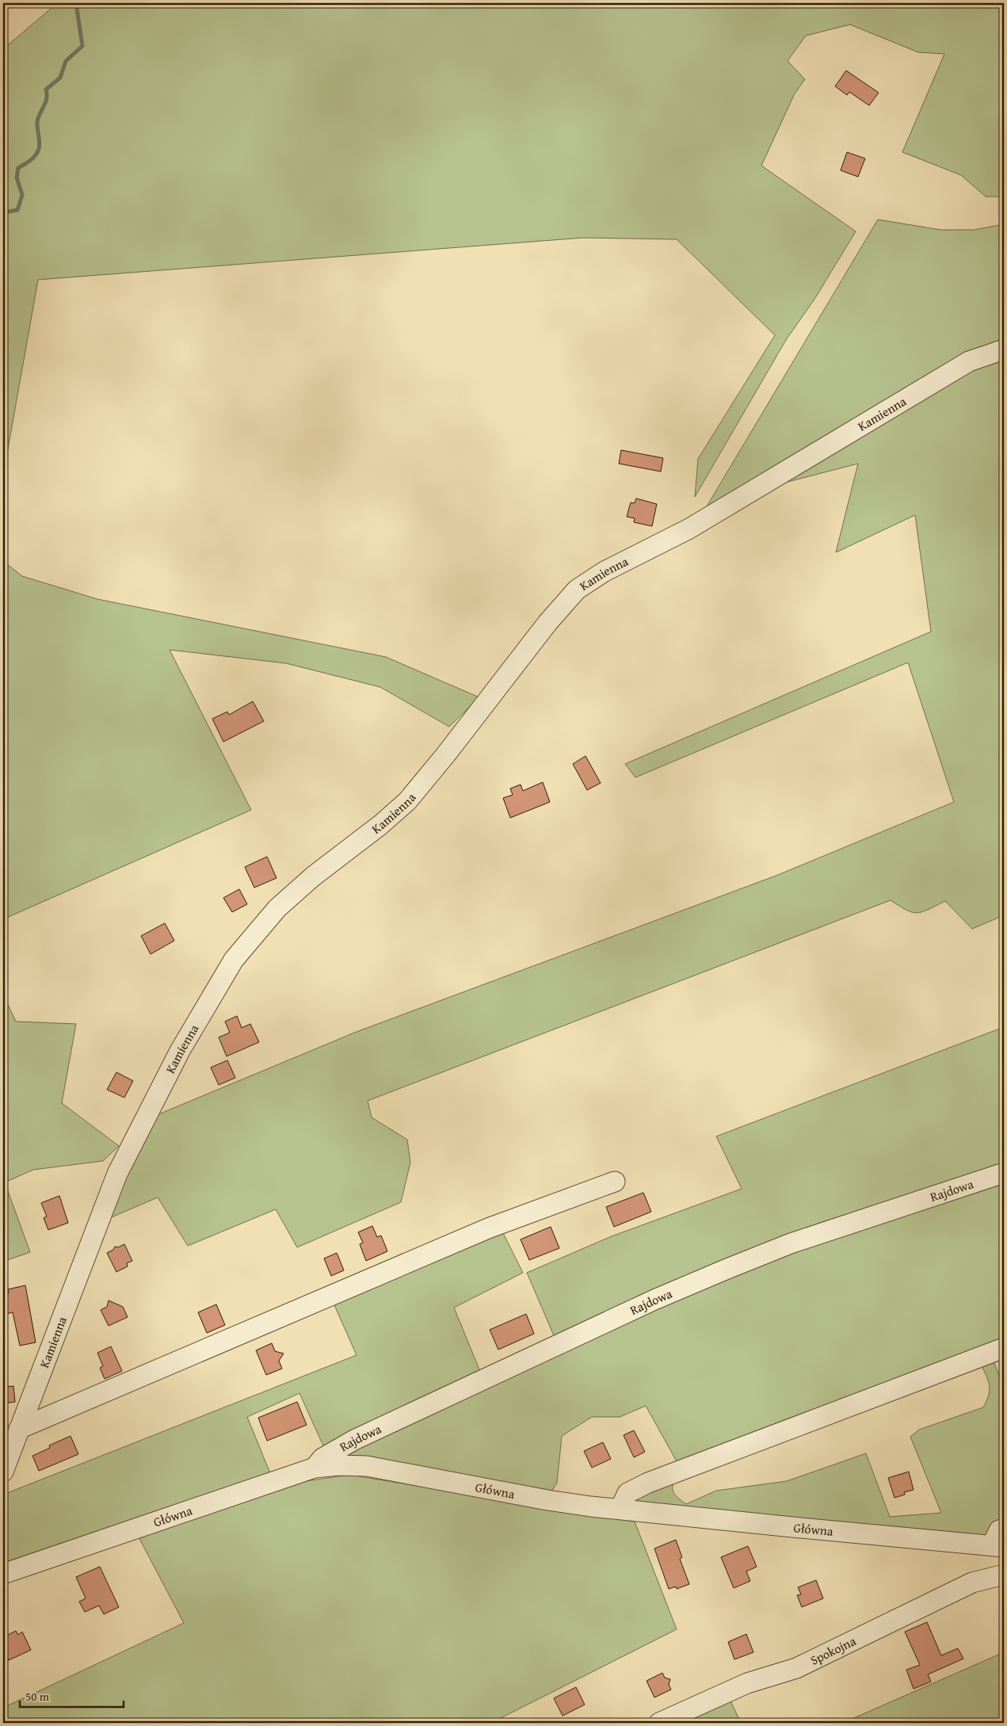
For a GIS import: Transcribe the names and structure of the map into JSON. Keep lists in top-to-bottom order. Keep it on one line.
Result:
{"streets":{"street":["Kamienna","Rajdowa","Główna","Spokojna"]},"crossings":[["Rajdowa","Główna"]],"scale_bar":"50 m"}
